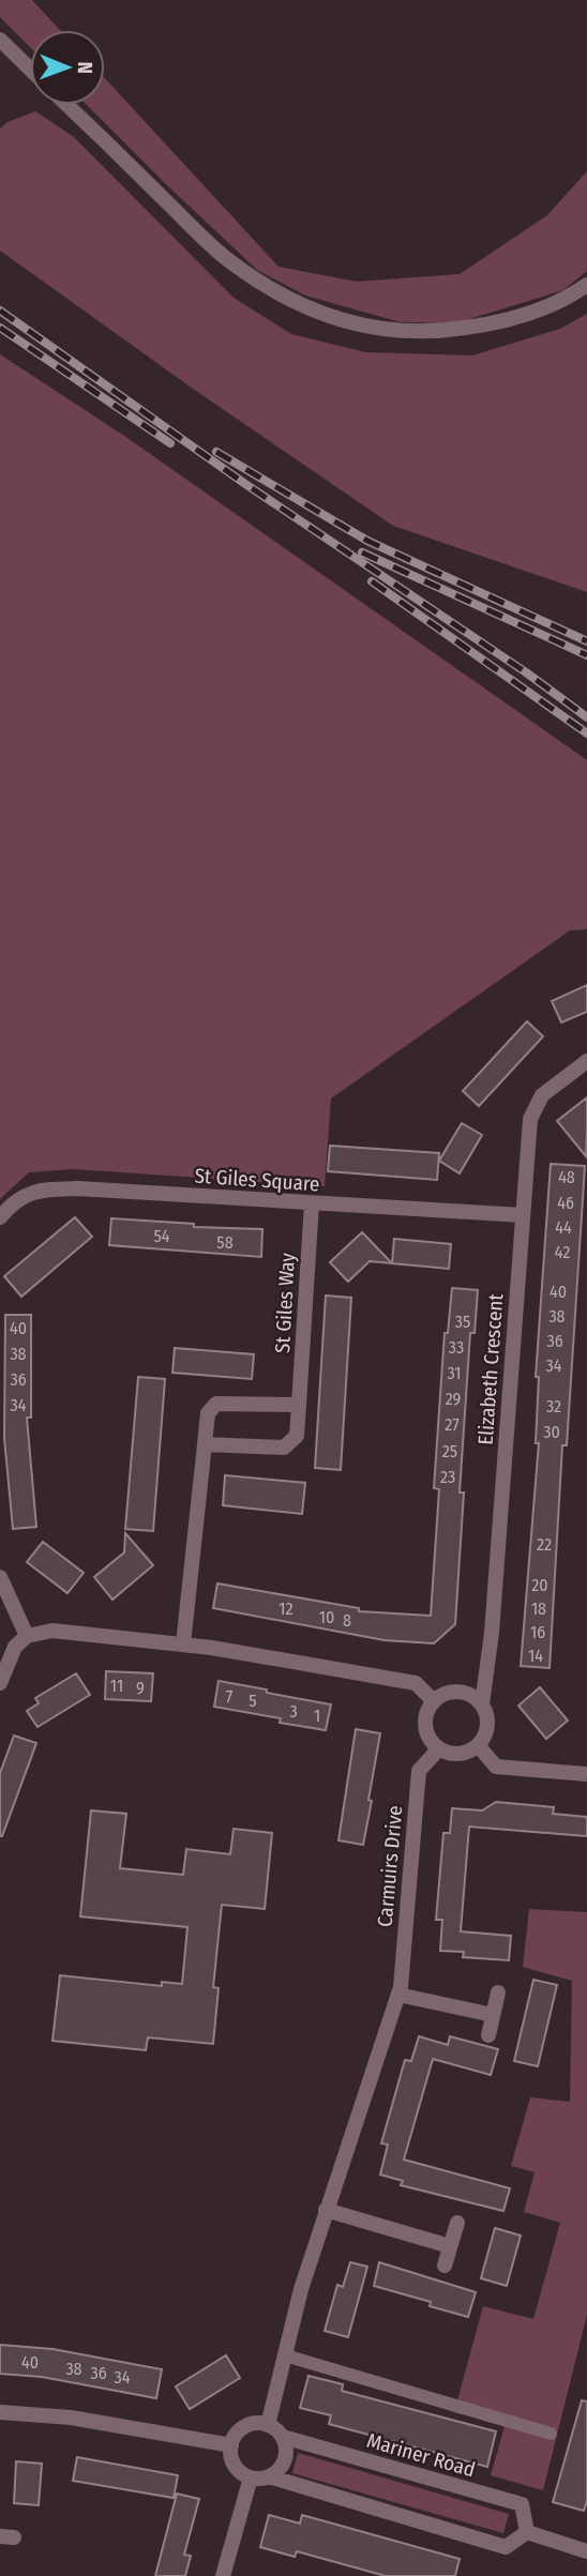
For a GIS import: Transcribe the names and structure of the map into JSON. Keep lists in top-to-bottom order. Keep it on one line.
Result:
{"streets":{"street":["St Giles Square","St Giles Way","Elizabeth Crescent","Carmuirs Drive","Mariner Road"]},"crossings":[["St Giles Square","St Giles Way"],["St Giles Square","Elizabeth Crescent"],["Elizabeth Crescent","Carmuirs Drive"],["Carmuirs Drive","Mariner Road"]],"house_numbers":["48","46","44","54","58","42","40","38","35","40","36","33","38","34","31","36","29","34","32","27","30","25","23","22","20","12","18","10","8","16","14","11","9","7","5","3","1","40","38","36","34"],"north":"right"}
